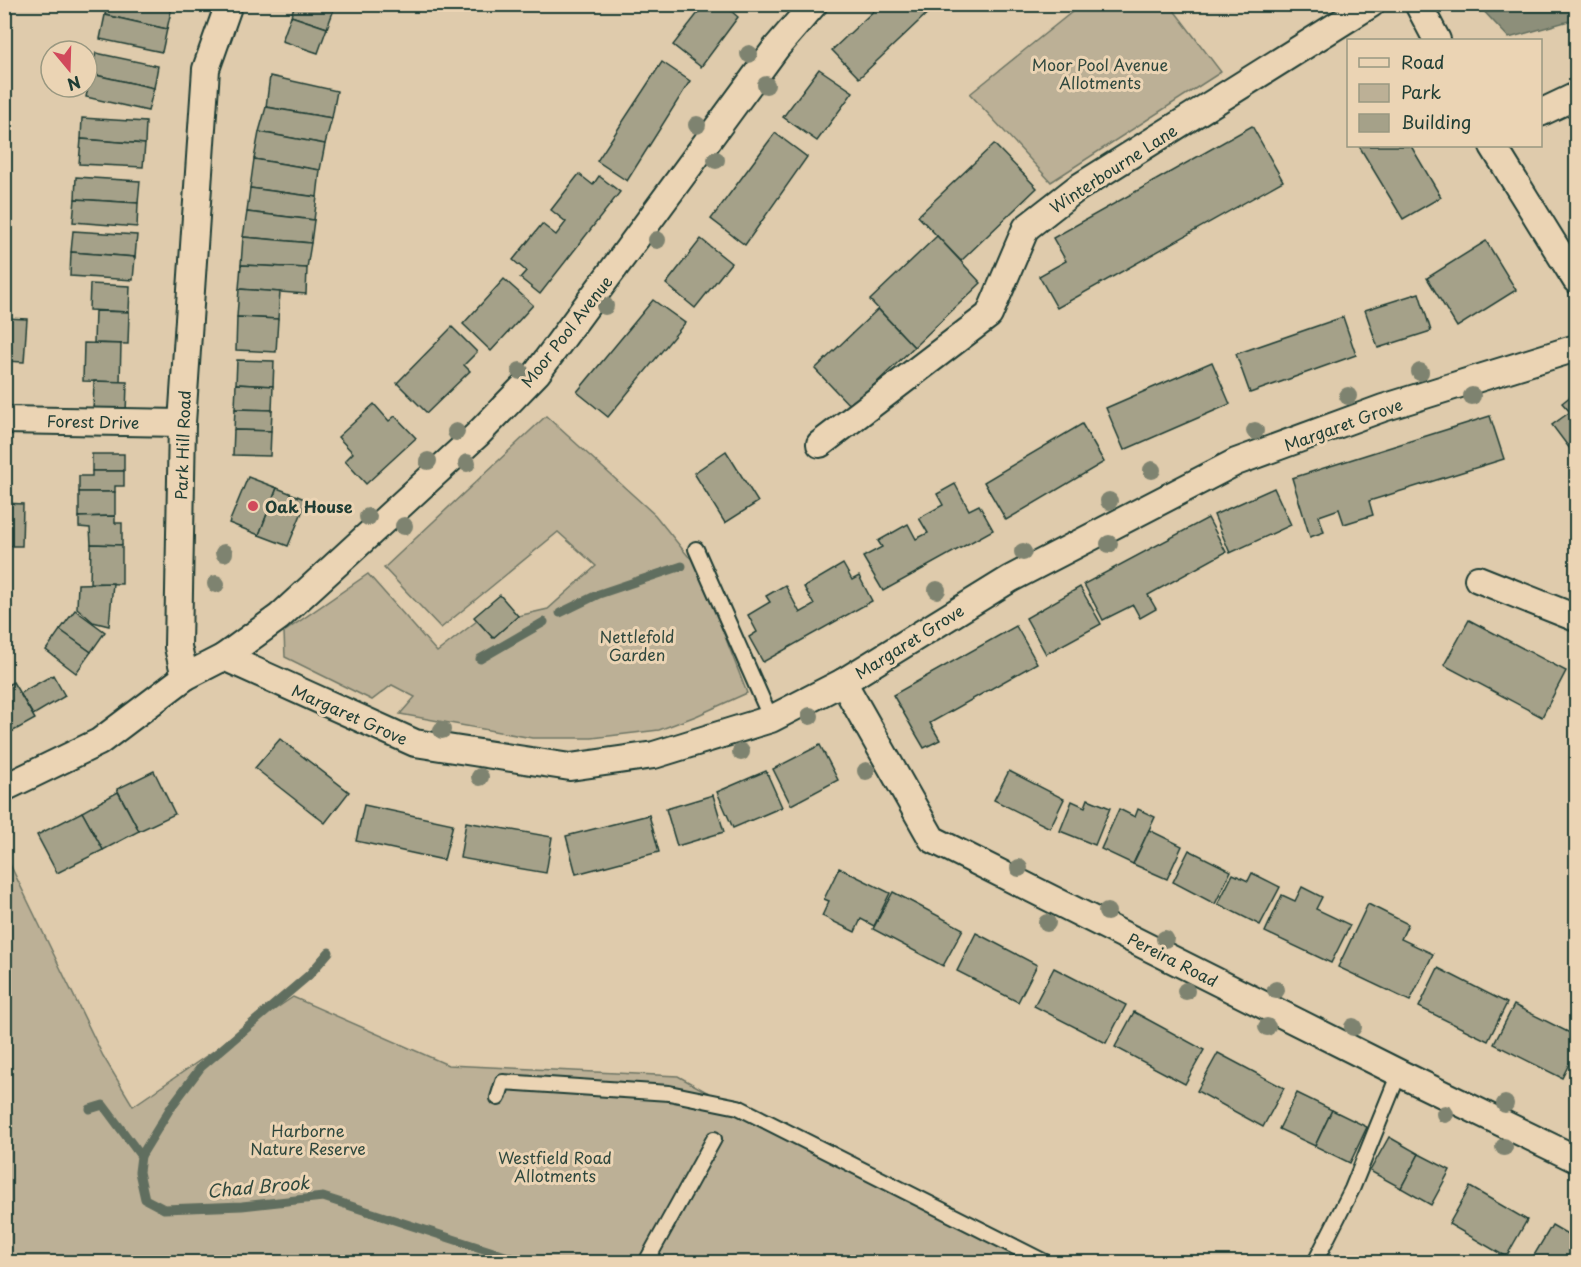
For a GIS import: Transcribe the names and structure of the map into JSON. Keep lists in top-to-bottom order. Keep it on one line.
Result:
{"streets":{"street":["Winterbourne Lane","Moor Pool Avenue","Forest Drive","Margaret Grove","Park Hill Road","Pereira Road"]},"crossings":[["Moor Pool Avenue","Margaret Grove"],["Moor Pool Avenue","Park Hill Road"],["Forest Drive","Park Hill Road"],["Margaret Grove","Pereira Road"]],"water":["Chad Brook"],"parks":["Moor Pool Avenue Allotments","Nettlefold Garden","Harborne Nature Reserve","Westfield Road Allotments"],"places":["Oak House"],"legend":["Road","Park","Building"],"north":"bottom"}
